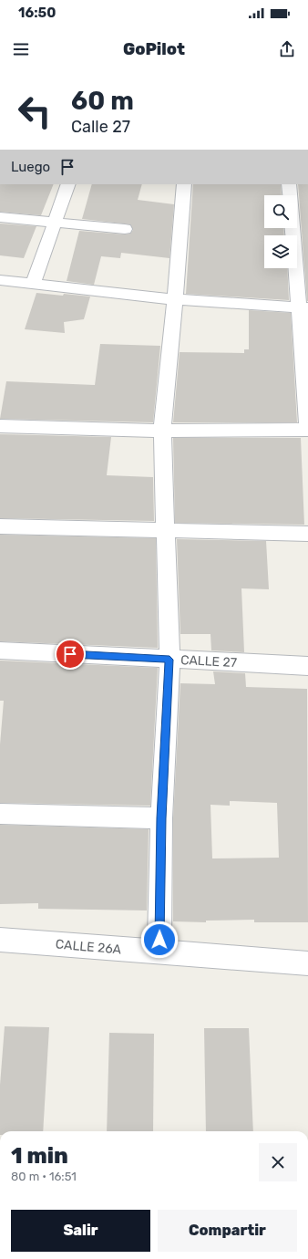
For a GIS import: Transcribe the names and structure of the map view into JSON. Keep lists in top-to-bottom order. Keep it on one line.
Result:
{"streets":{"street":["CALLE 27","CALLE 26A"]},"page":{"status":"16:50","header":"GoPilot","turn":["60 m","Calle 27"],"then":"Luego","heading":["1 min","80 m · 16:51"],"buttons":["Salir","Compartir"]}}
